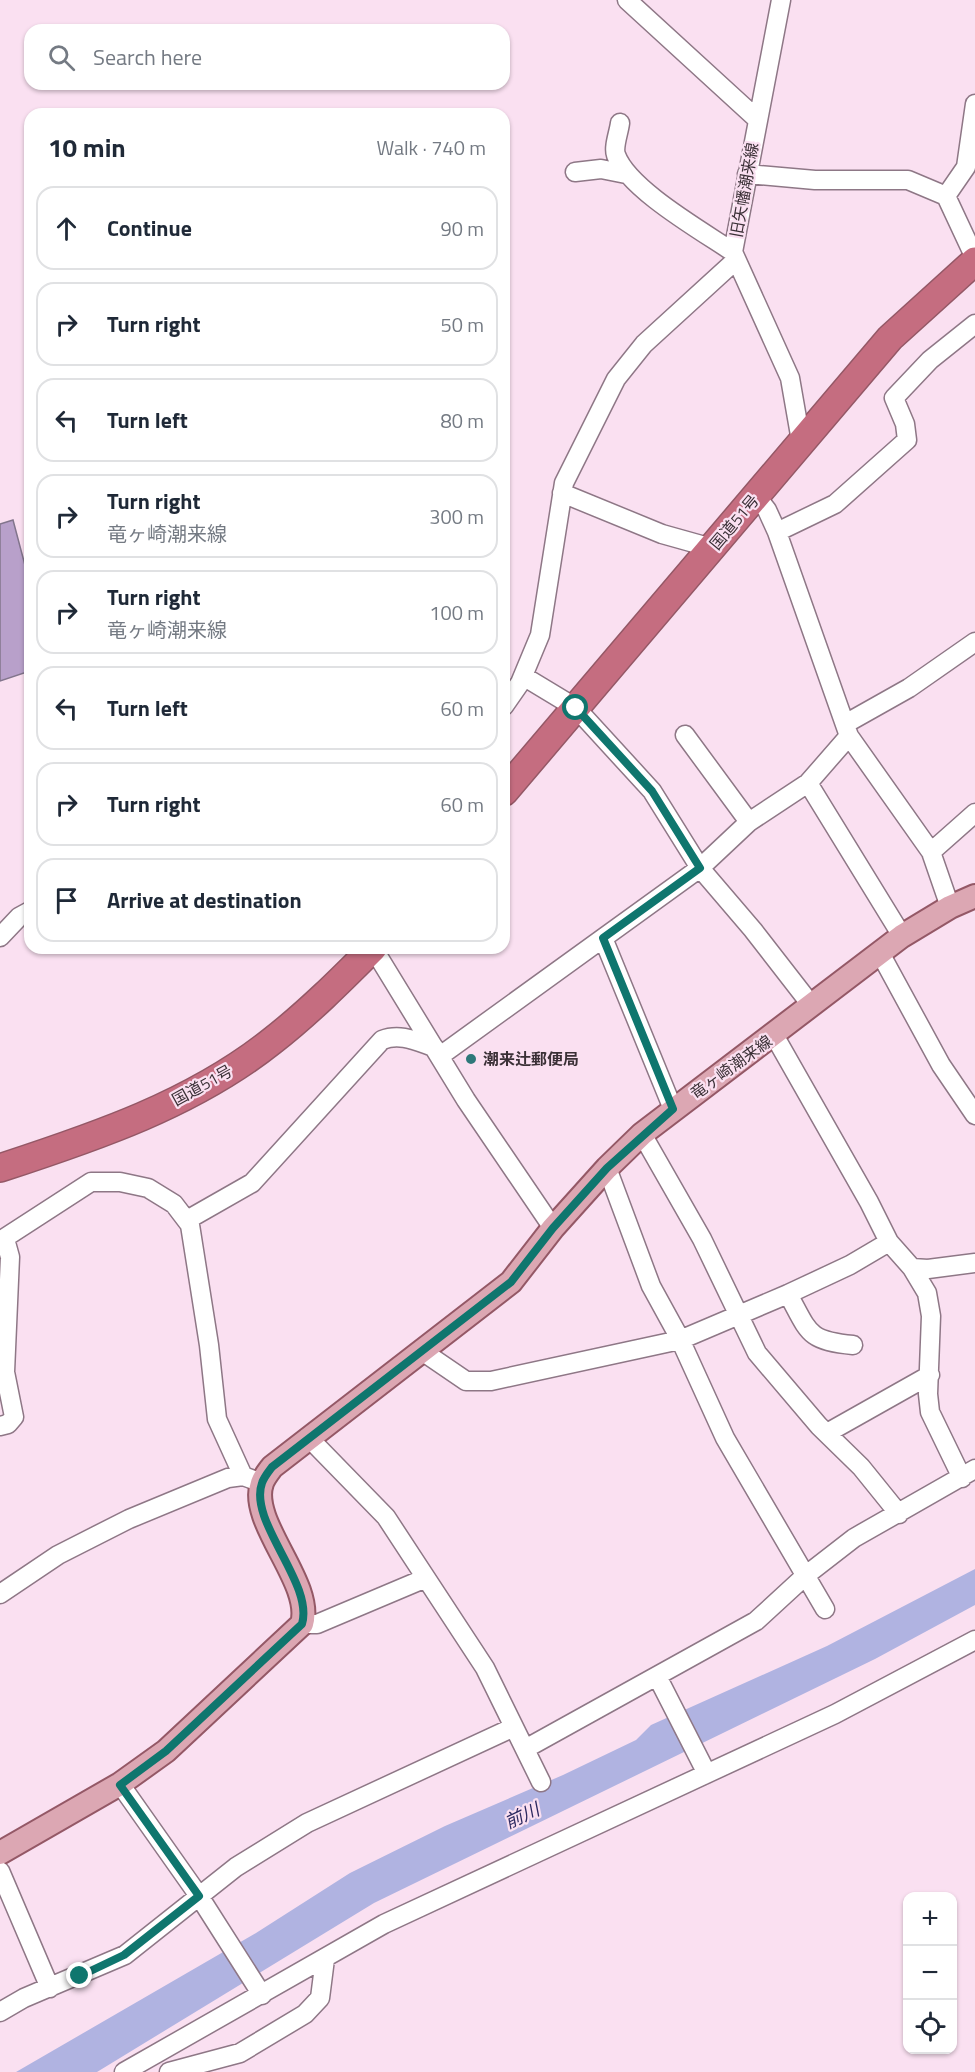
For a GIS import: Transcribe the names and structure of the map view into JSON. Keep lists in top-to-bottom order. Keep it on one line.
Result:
{"streets":{"highway":["国道51号"],"main road":["竜ヶ崎潮来線"],"street":["旧矢幡潮来線"]},"crossings":[["旧矢幡潮来線","国道51号"]],"water":["前川"],"places":["潮来辻郵便局"],"page":{"search":"Search here","heading":["10 min","Walk · 740 m"],"list":[["Continue","90 m"],["Turn right","50 m"],["Turn left","80 m"],["Turn right","竜ヶ崎潮来線","300 m"],["Turn right","竜ヶ崎潮来線","100 m"],["Turn left","60 m"],["Turn right","60 m"],"Arrive at destination"],"map_buttons":["+","−"]}}
